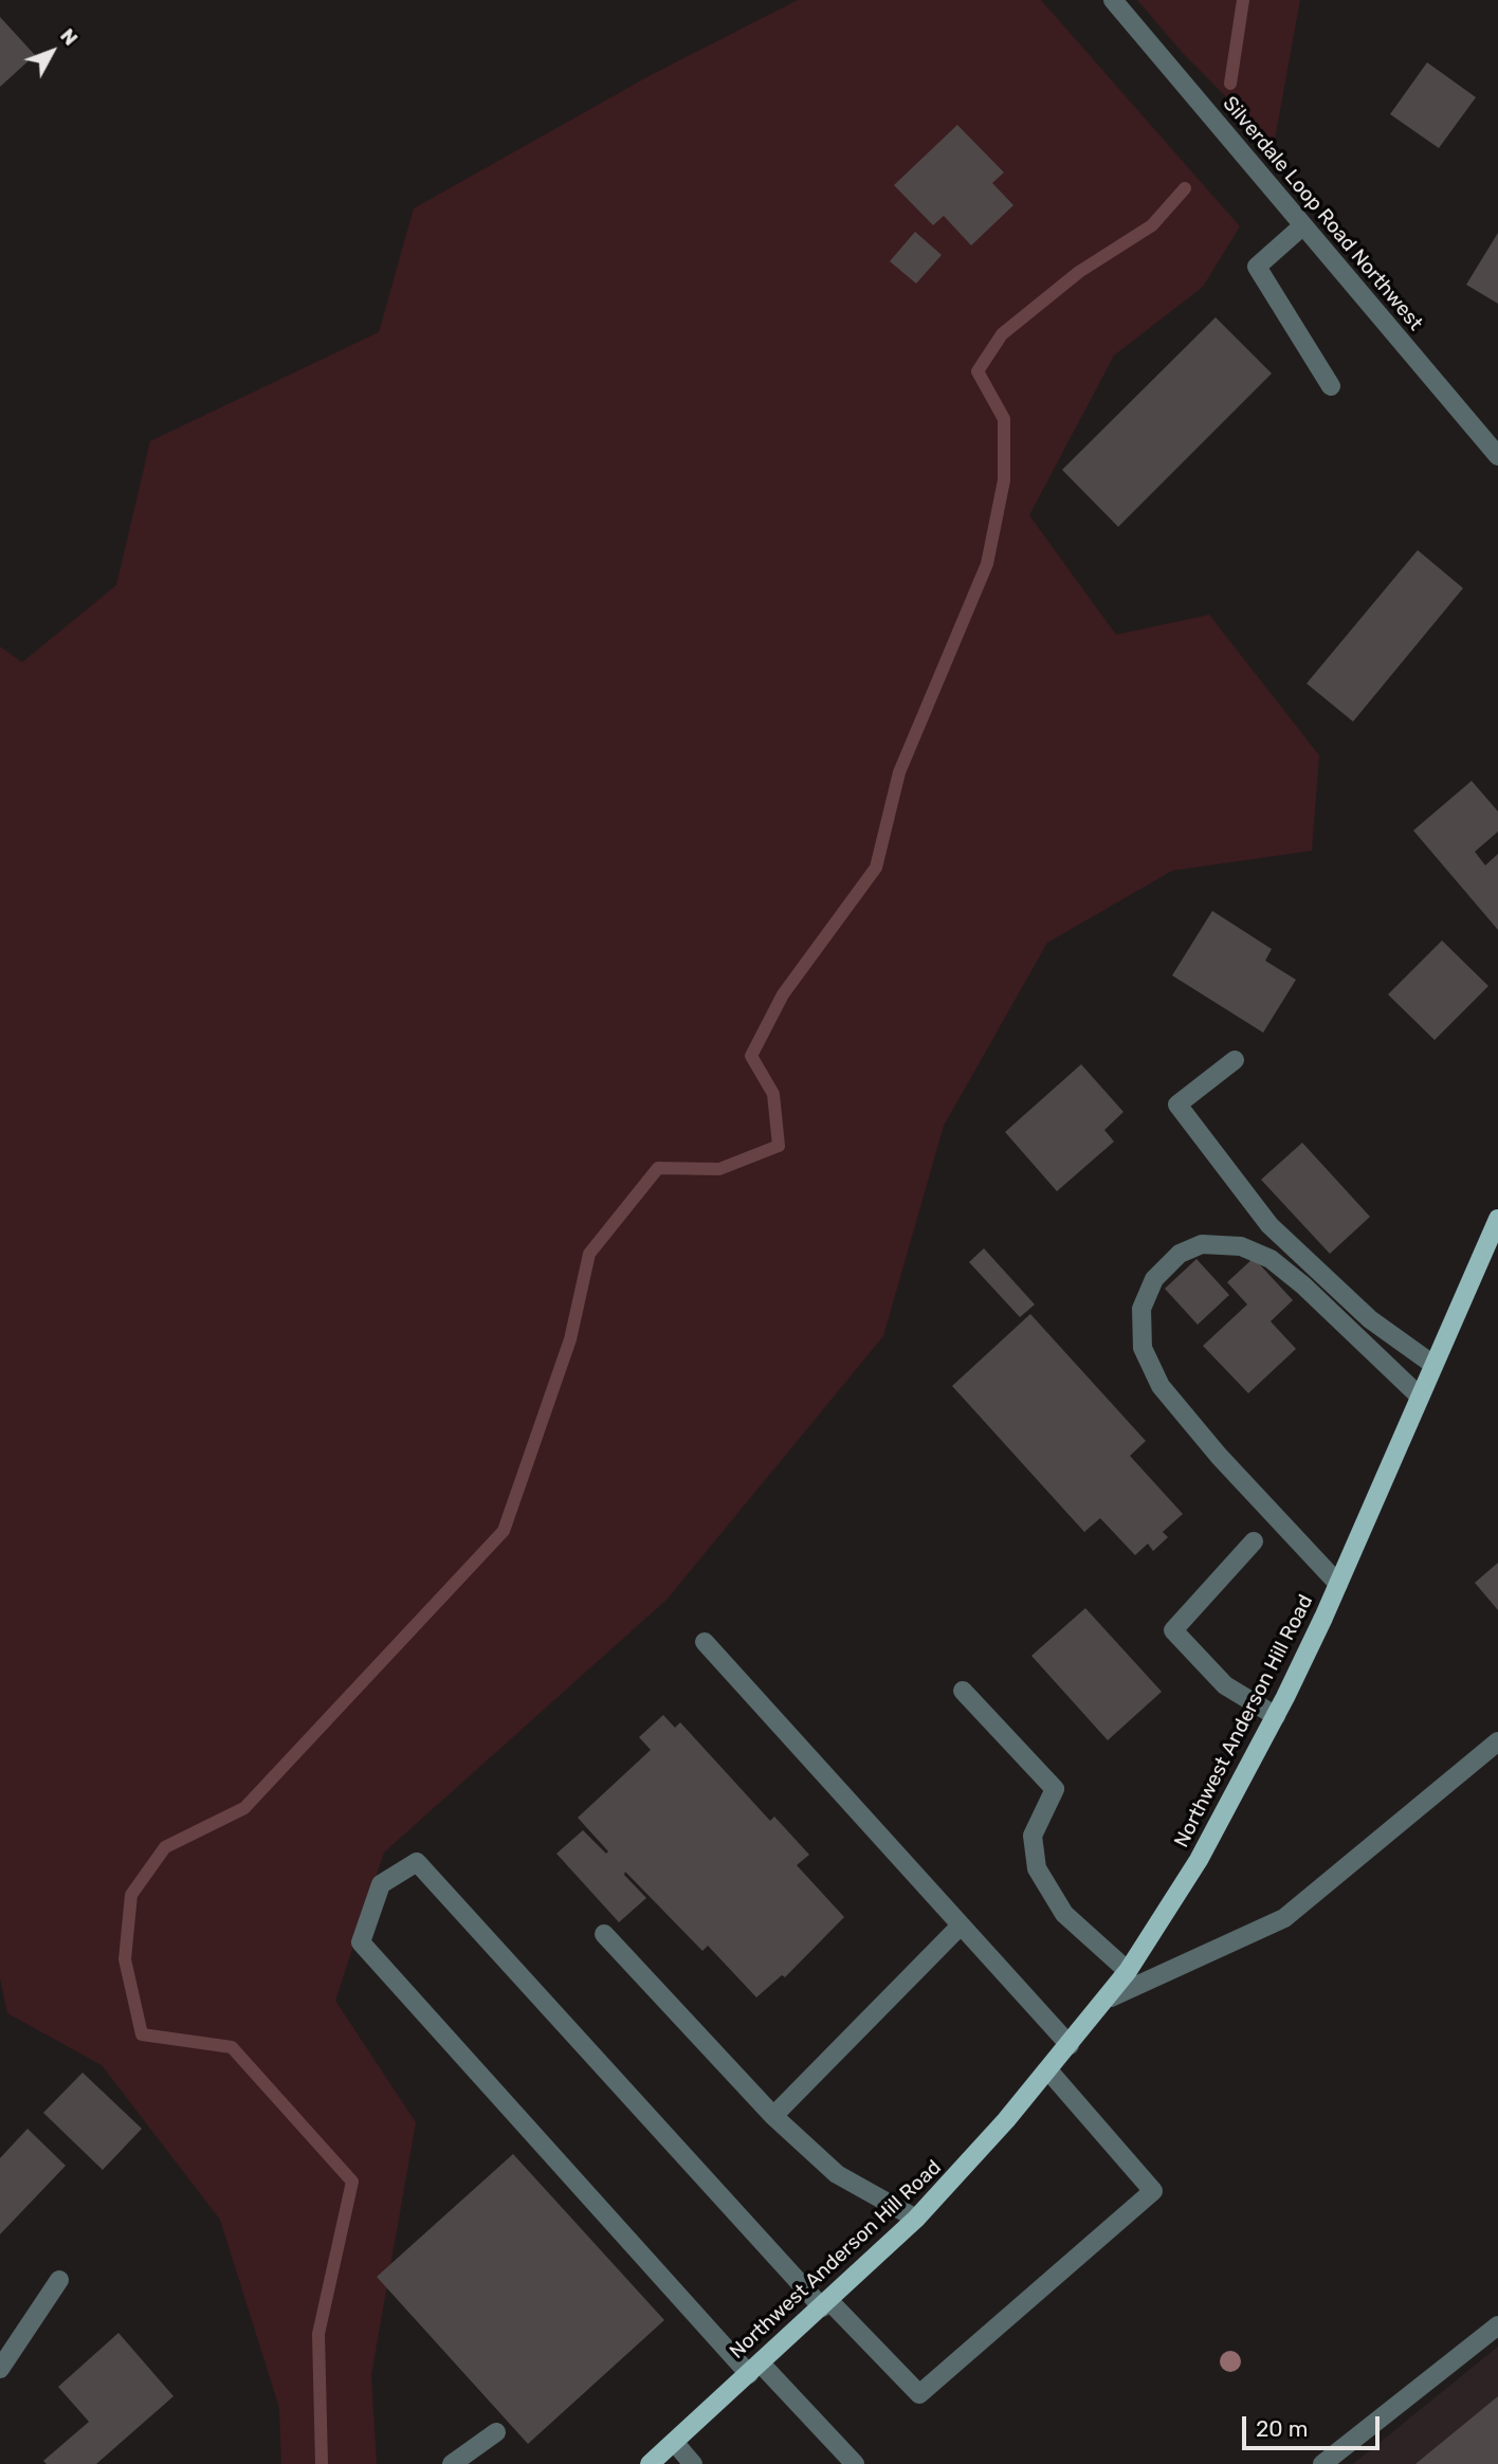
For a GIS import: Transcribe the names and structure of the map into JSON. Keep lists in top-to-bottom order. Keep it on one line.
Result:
{"streets":{"main road":["Northwest Anderson Hill Road"],"street":["Silverdale Loop Road Northwest"]},"scale_bar":"20 m","north":"top right"}
